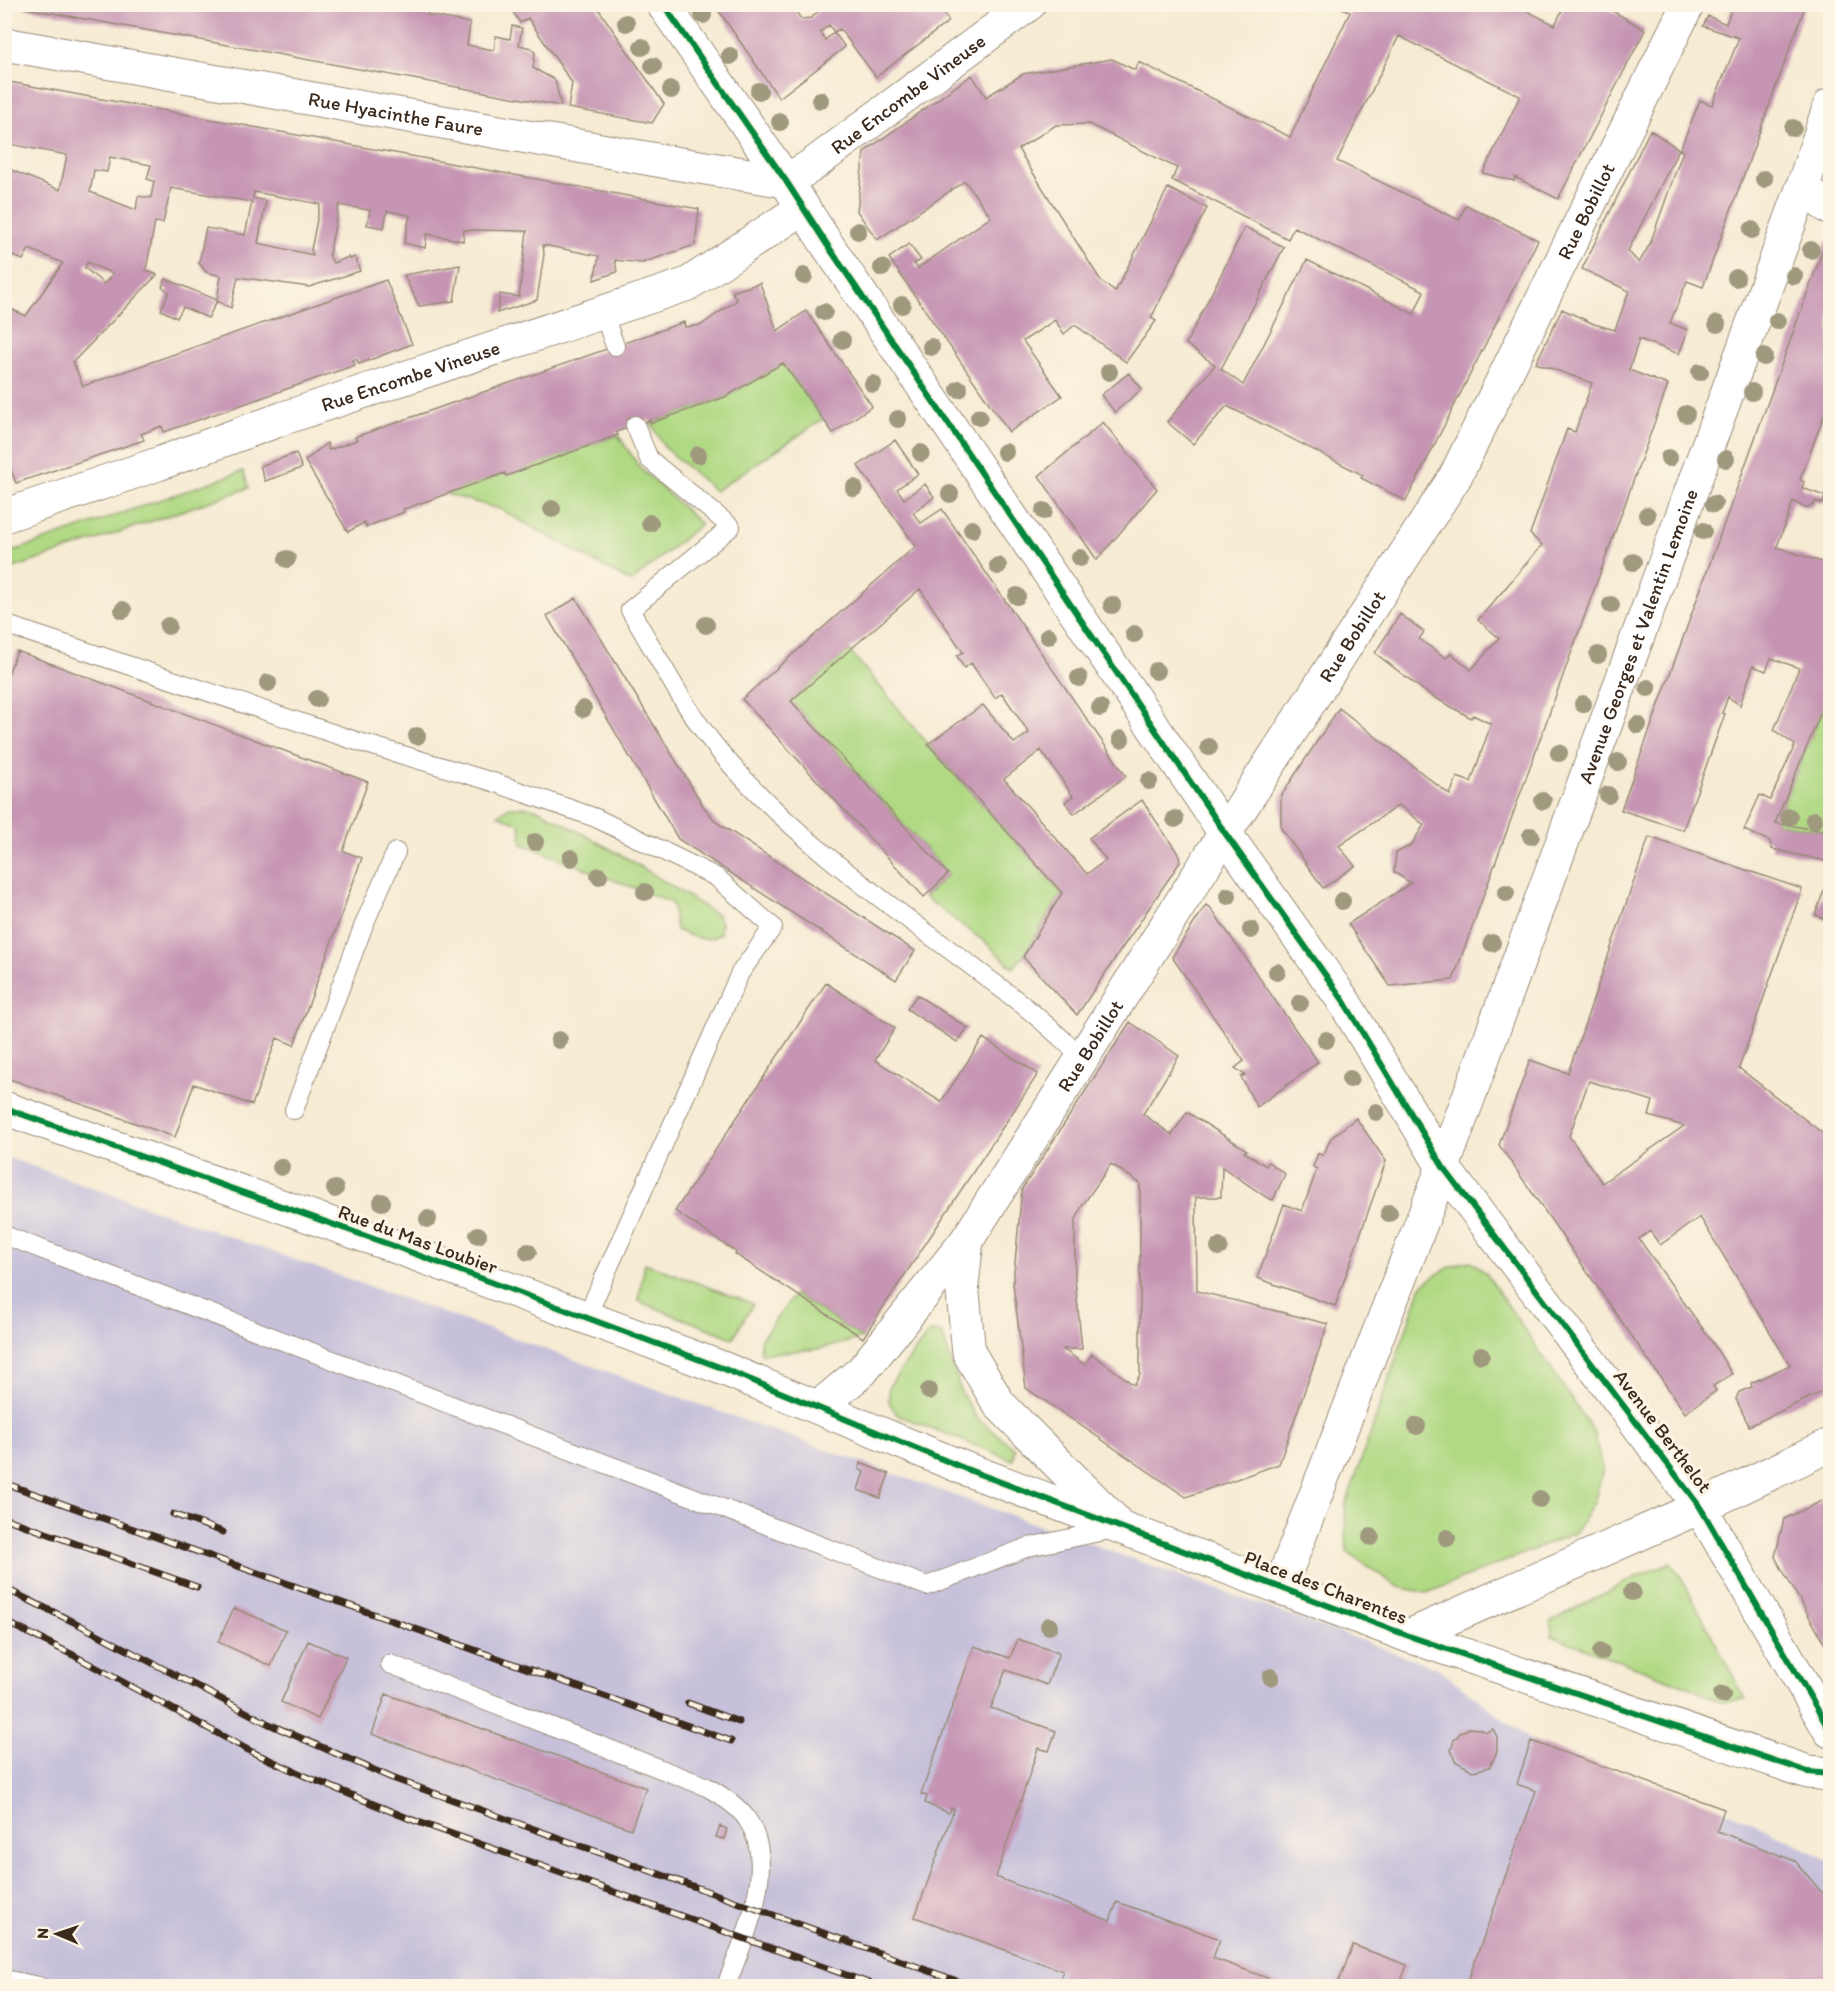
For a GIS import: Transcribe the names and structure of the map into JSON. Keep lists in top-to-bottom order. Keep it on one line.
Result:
{"streets":{"street":["Rue Encombe Vineuse","Rue Hyacinthe Faure","Rue Bobillot","Avenue Georges et Valentin Lemoine","Rue du Mas Loubier","Avenue Berthelot","Place des Charentes"]},"crossings":[["Rue Encombe Vineuse","Rue Hyacinthe Faure"],["Rue Encombe Vineuse","Avenue Berthelot"],["Rue Hyacinthe Faure","Avenue Berthelot"],["Rue Bobillot","Rue du Mas Loubier"],["Rue Bobillot","Avenue Berthelot"],["Rue Bobillot","Place des Charentes"],["Avenue Georges et Valentin Lemoine","Avenue Berthelot"],["Avenue Georges et Valentin Lemoine","Place des Charentes"],["Rue du Mas Loubier","Place des Charentes"],["Avenue Berthelot","Place des Charentes"]],"north":"left"}
